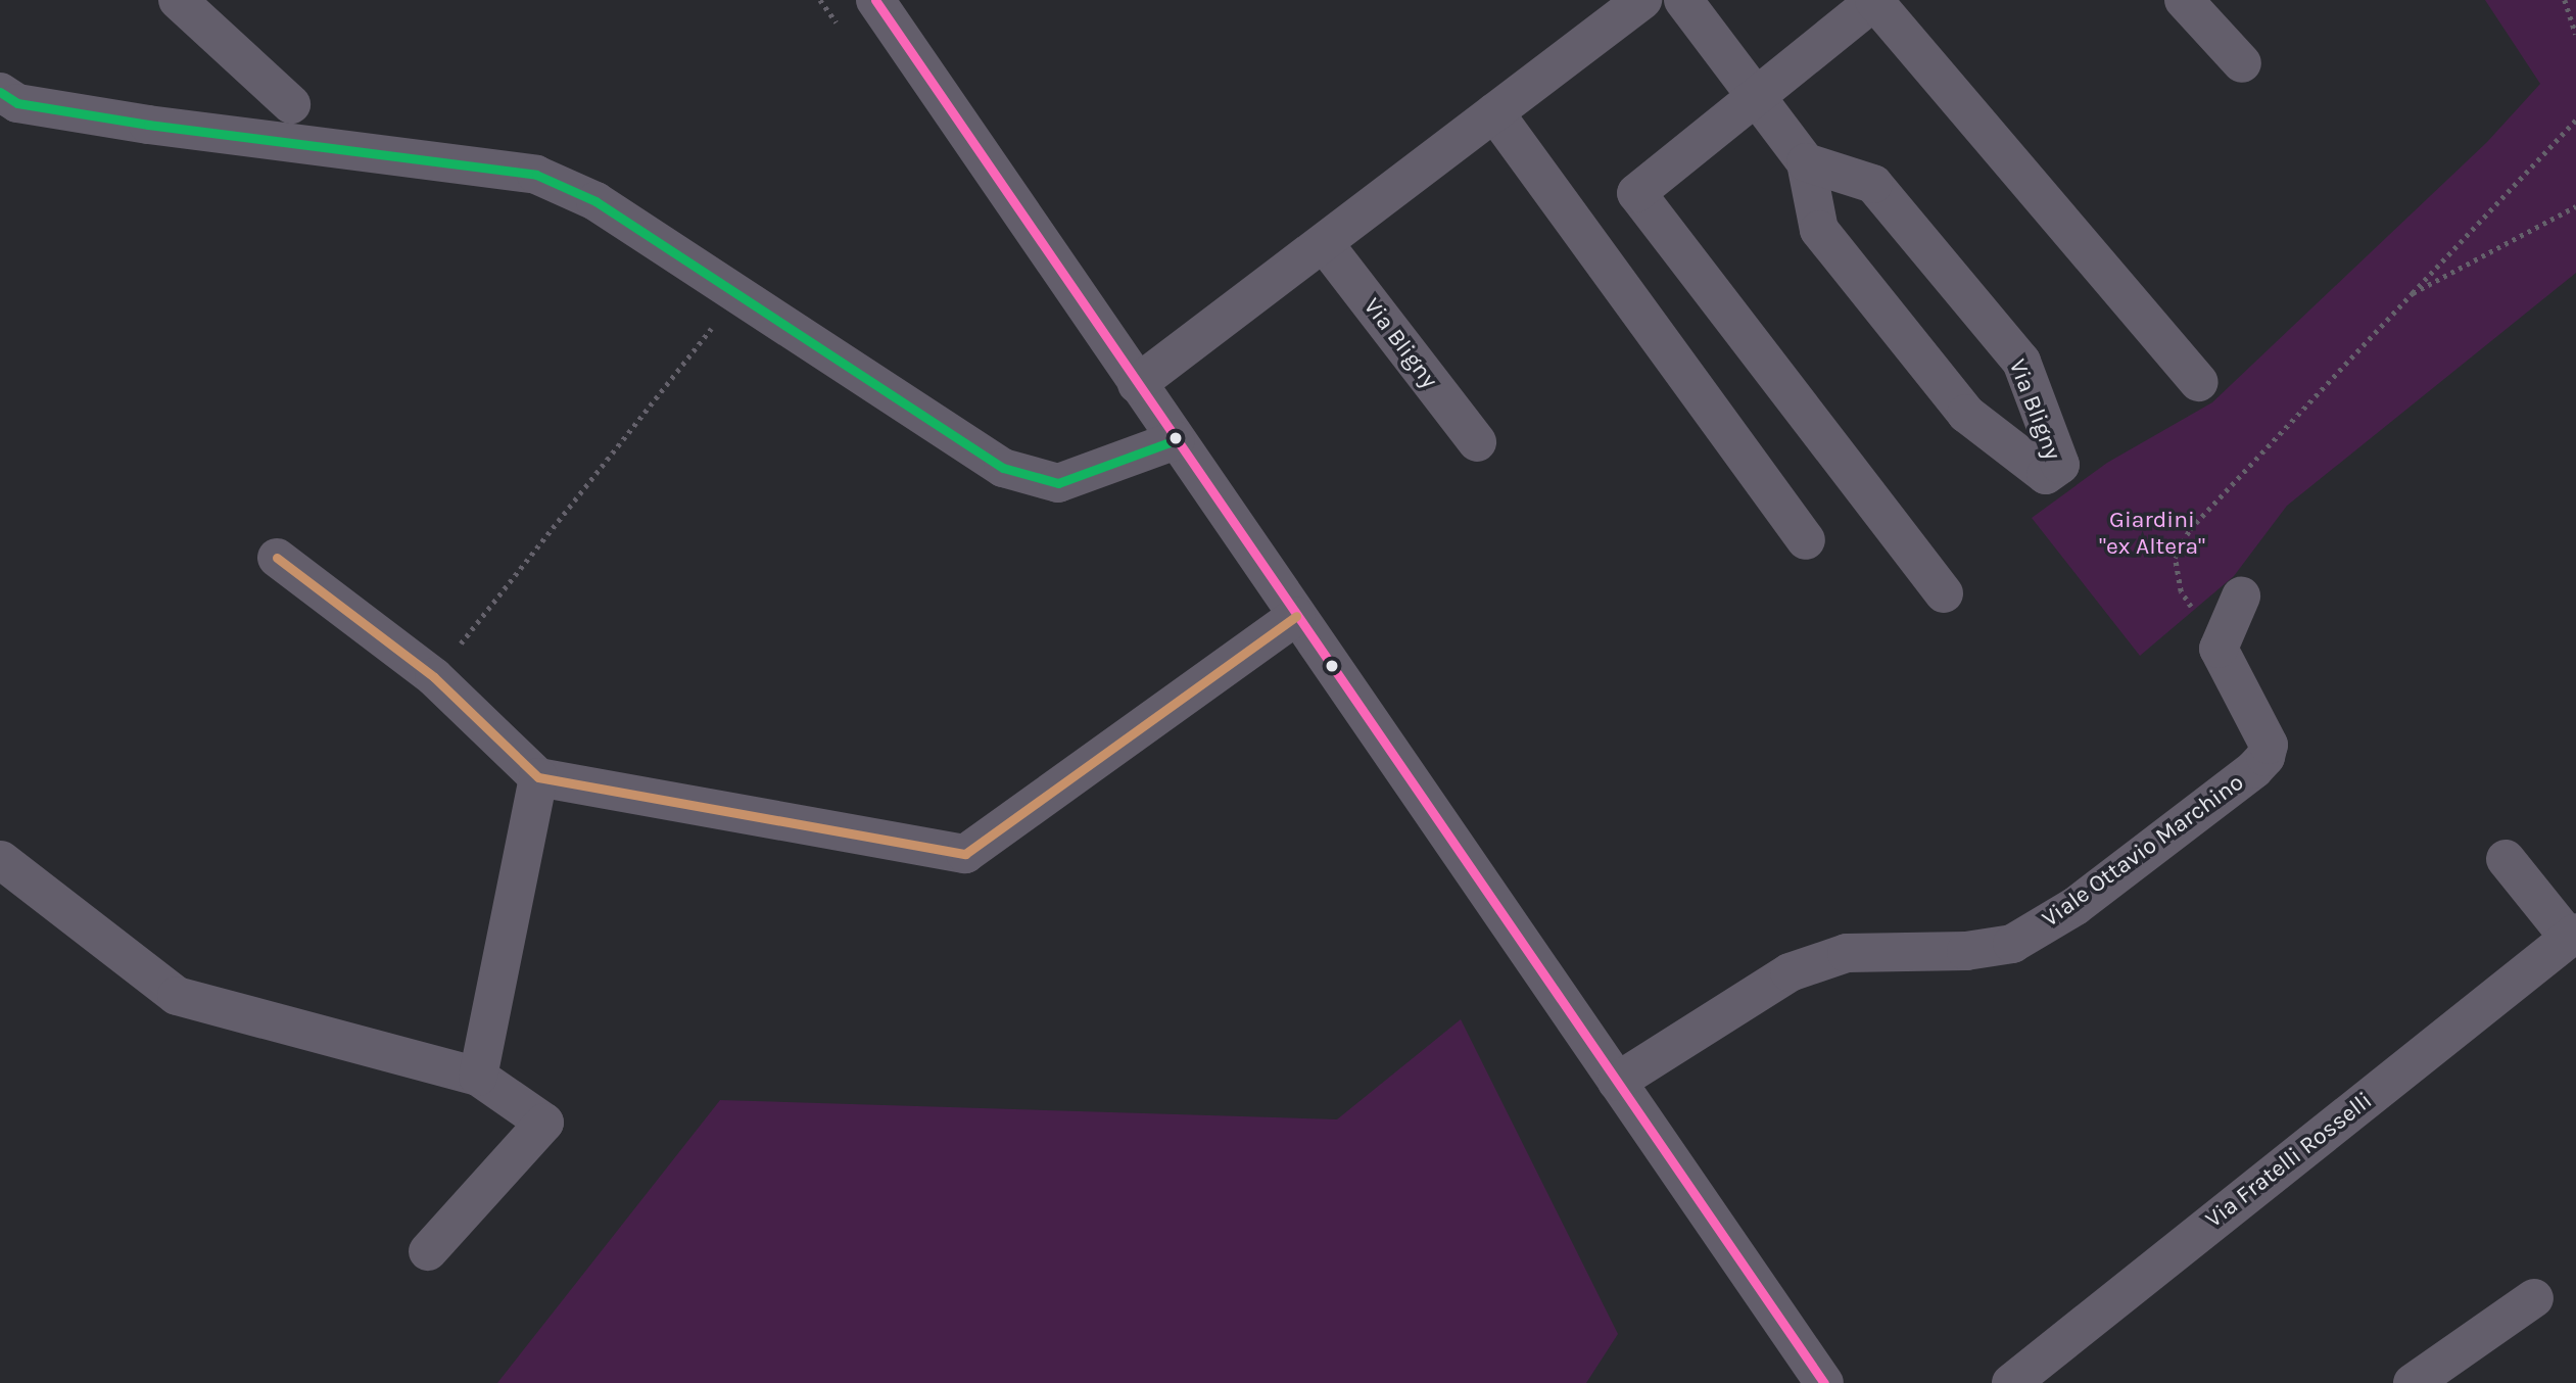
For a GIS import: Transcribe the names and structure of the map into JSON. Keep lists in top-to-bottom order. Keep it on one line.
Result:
{"streets":{"street":["Via Bligny","Viale Ottavio Marchino","Via Fratelli Rosselli"]},"parks":["Giardini \"ex Altera\""]}
